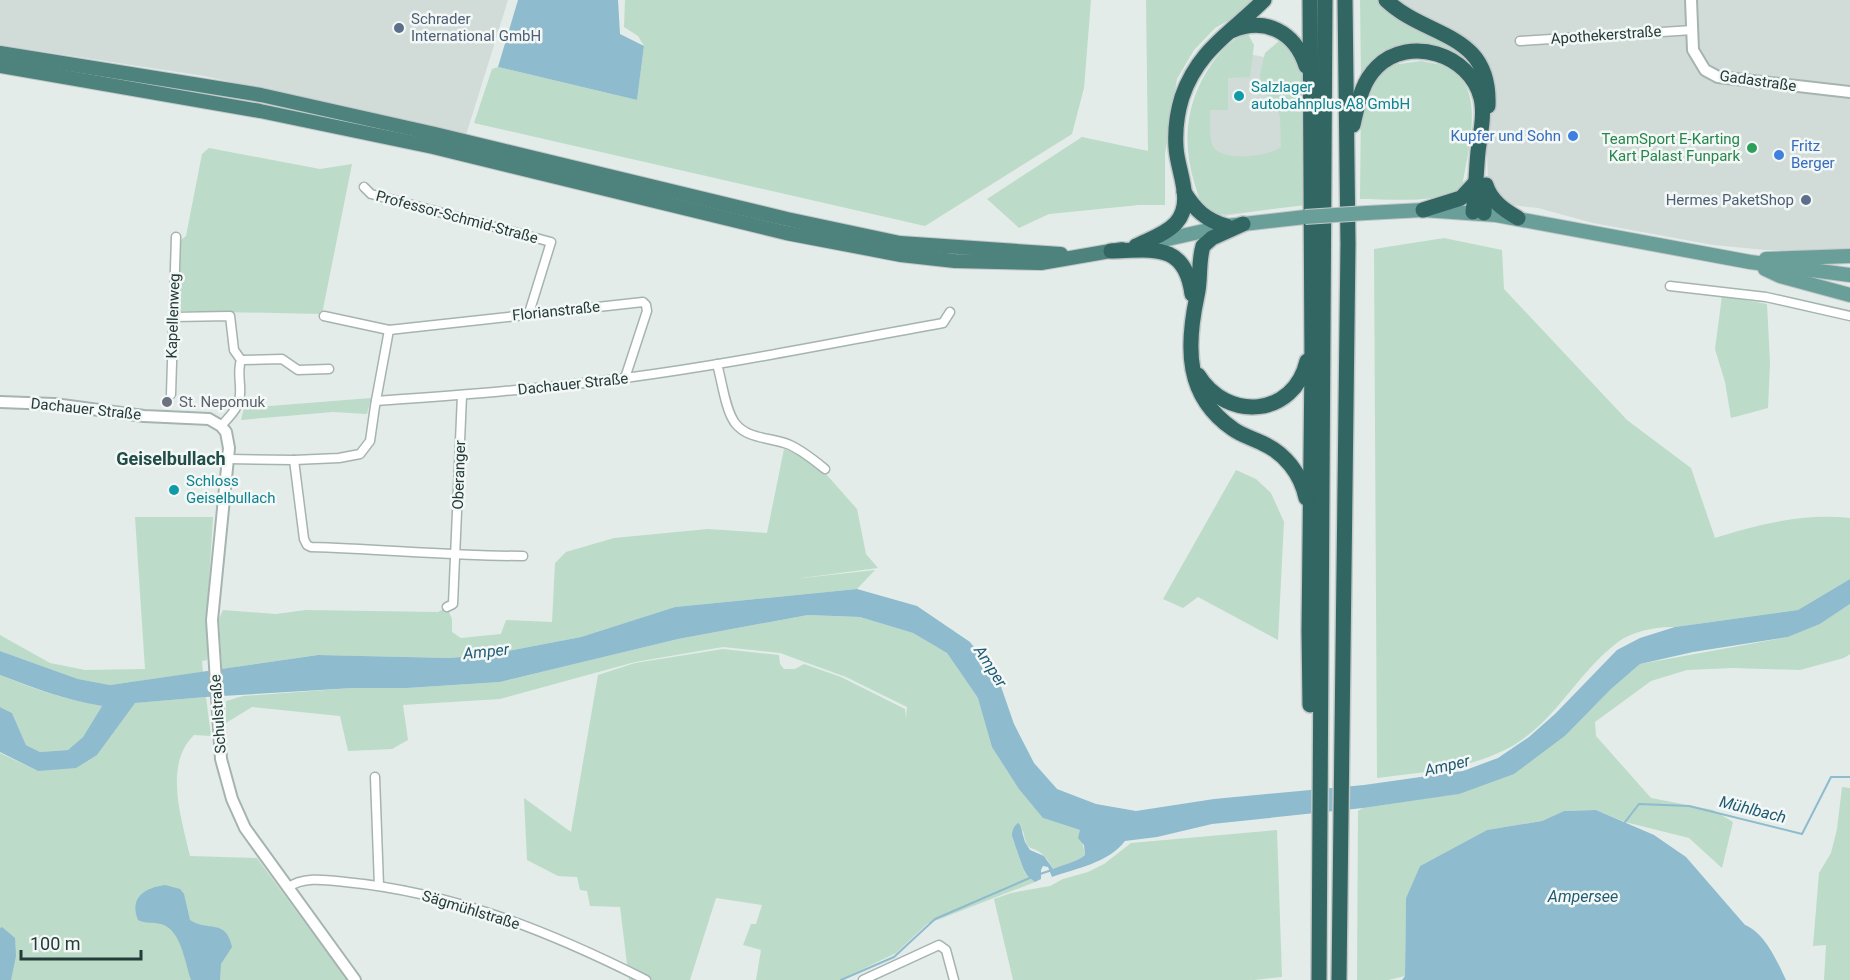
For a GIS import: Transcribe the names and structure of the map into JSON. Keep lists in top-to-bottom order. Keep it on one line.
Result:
{"streets":{"street":["Apothekerstraße","Gadastraße","Professor-Schmid-Straße","Florianstraße","Kapellenweg","Dachauer Straße","Oberanger","Schulstraße","Sägmühlstraße"]},"crossings":[["Apothekerstraße","Gadastraße"],["Professor-Schmid-Straße","Florianstraße"],["Florianstraße","Dachauer Straße"],["Dachauer Straße","Oberanger"],["Dachauer Straße","Schulstraße"],["Schulstraße","Sägmühlstraße"]],"districts":["Geiselbullach"],"water":["Amper","Mühlbach","Ampersee"],"places":["Schrader International GmbH","Salzlager autobahnplus A8 GmbH","Kupfer und Sohn","TeamSport E-Karting Kart Palast Funpark","Fritz Berger","Hermes PaketShop","St. Nepomuk","Schloss Geiselbullach"],"scale_bar":"100 m"}
